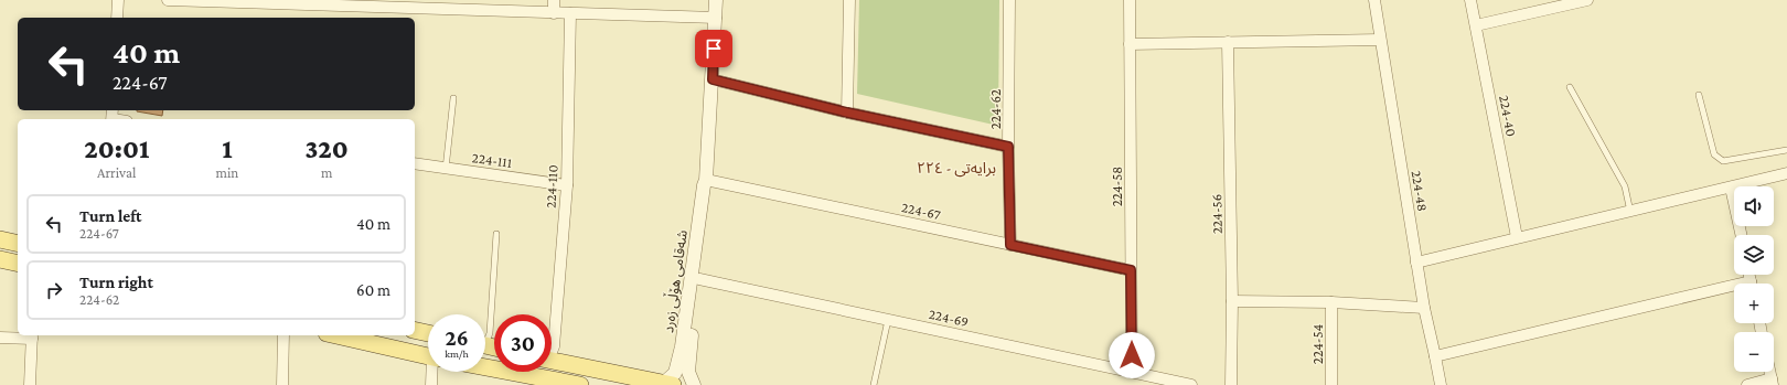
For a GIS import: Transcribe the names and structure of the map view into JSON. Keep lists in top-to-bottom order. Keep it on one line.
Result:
{"streets":{"street":["224-62","224-40","224-111","224-110","224-58","224-48","224-67","224-56","شەقامی هۆڵی زەرد","224-69","224-54"]},"crossings":[["224-62","224-67"],["224-111","224-110"],["224-58","224-67"],["224-58","224-69"],["224-67","شەقامی هۆڵی زەرد"],["شەقامی هۆڵی زەرد","224-69"]],"districts":["برایەتی - ٢٢٤"],"page":{"turn":["40 m","224-67"],"eta":["20:01","Arrival","1","min","320","m"],"map_buttons":["+","−"],"list":[{"name":"Turn left","note":"224-67","value":"40 m"},{"name":"Turn right","note":"224-62","value":"60 m"}],"speed":"26 km/h","limit":"30"}}
